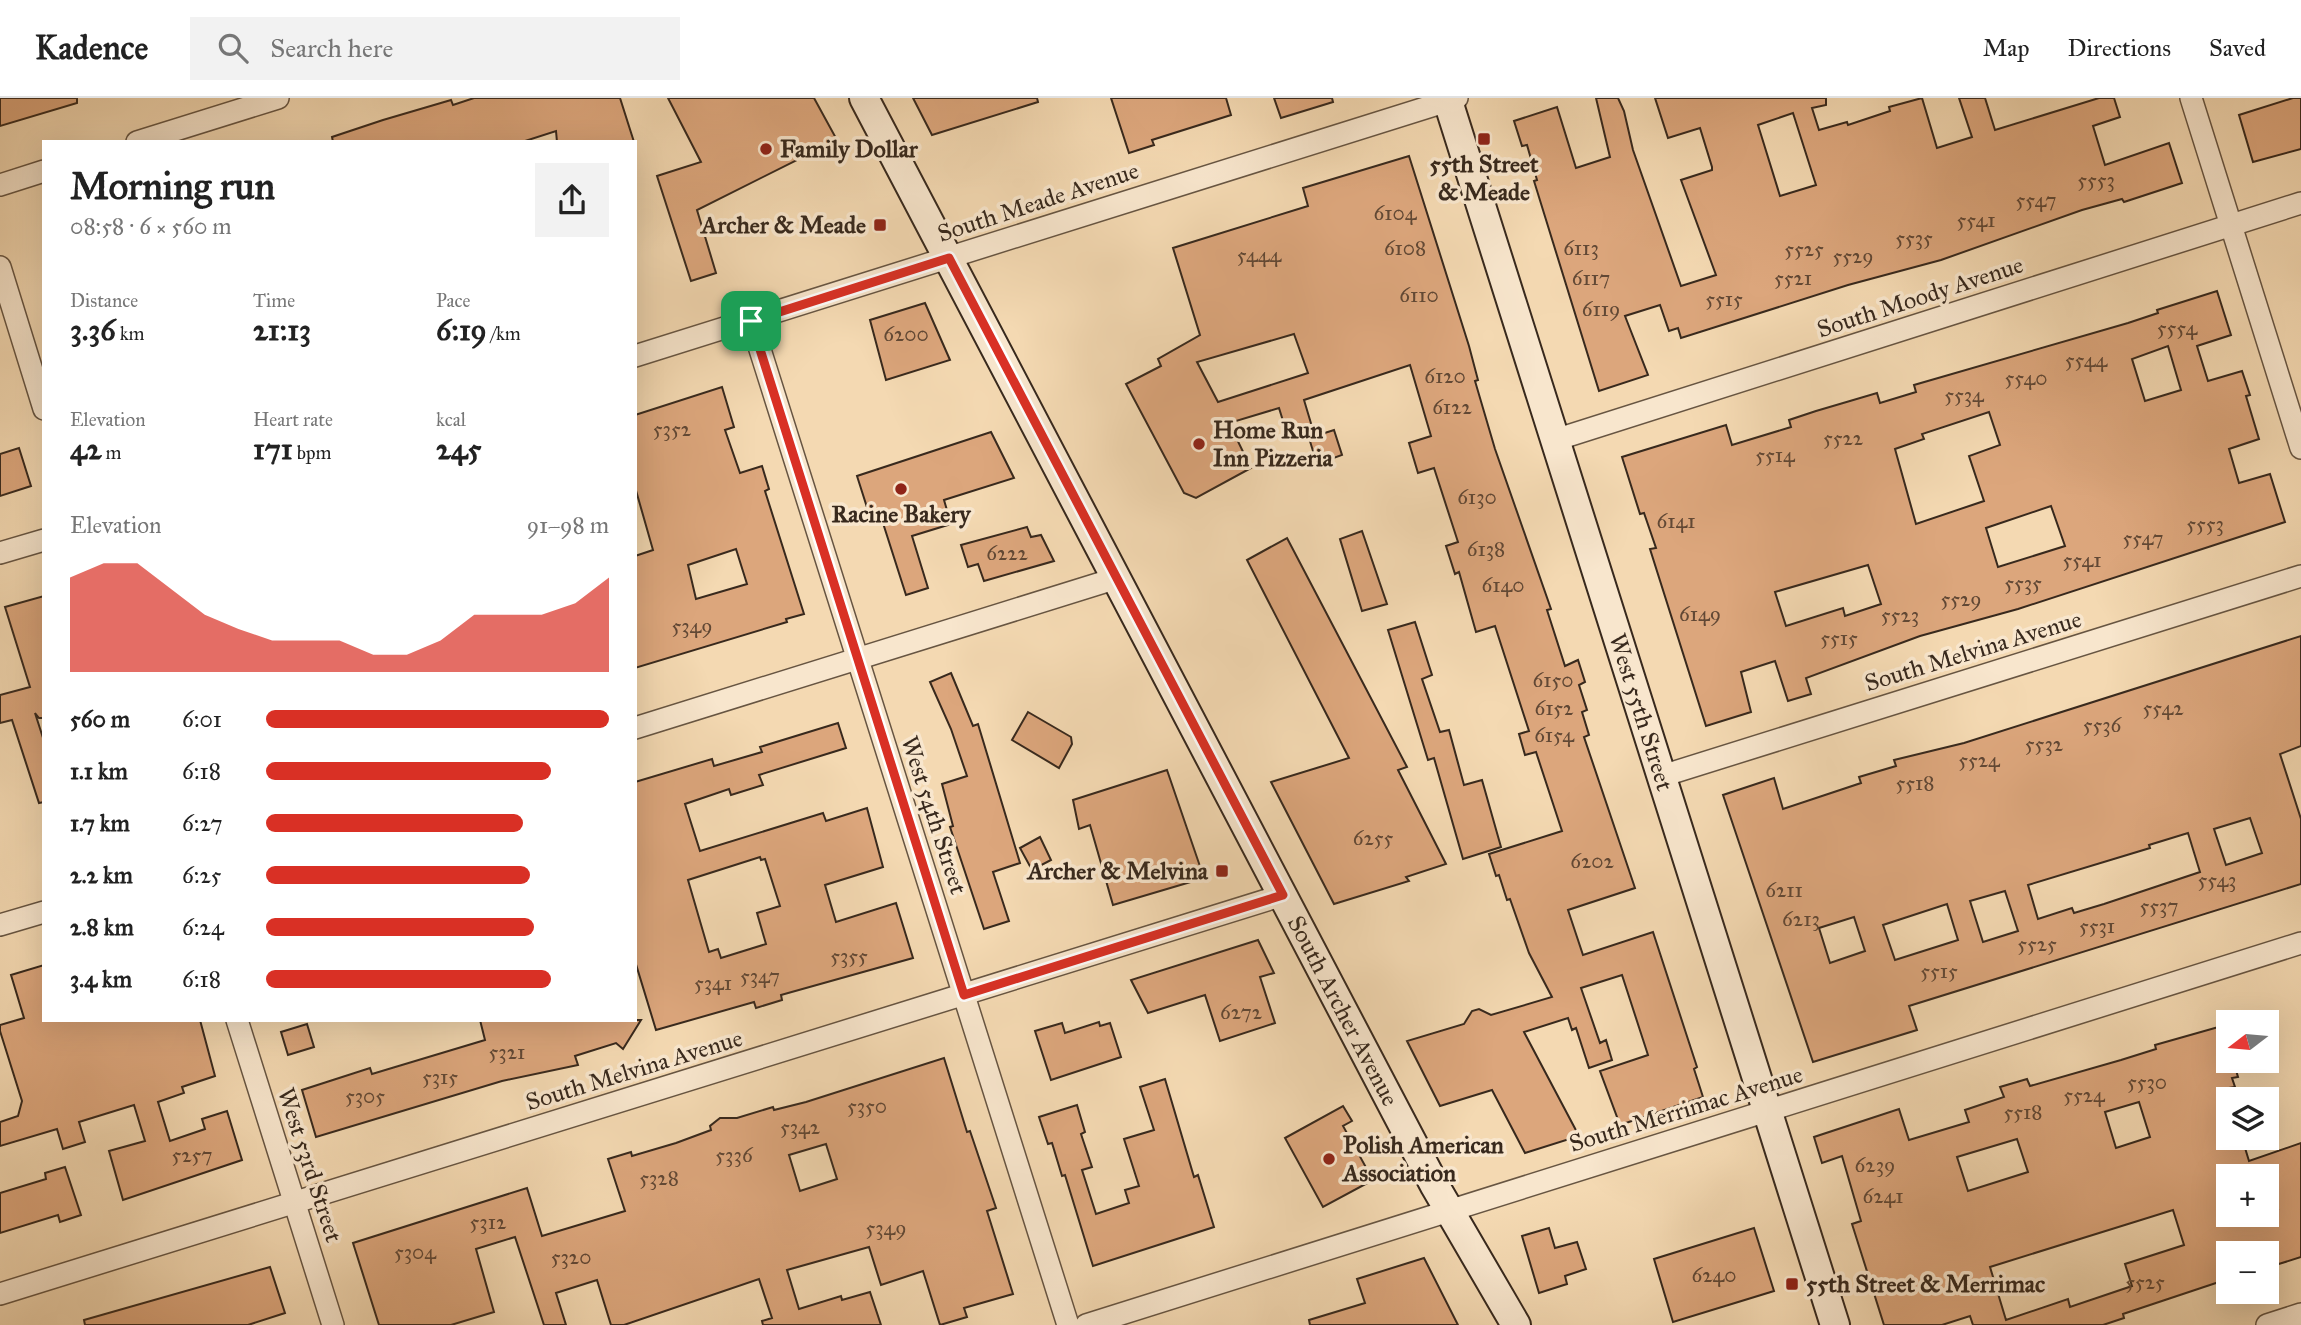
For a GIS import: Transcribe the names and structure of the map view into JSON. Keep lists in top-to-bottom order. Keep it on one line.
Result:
{"streets":{"main road":["West 55th Street","South Archer Avenue"],"street":["South Meade Avenue","South Moody Avenue","South Melvina Avenue","West 54th Street","South Merrimac Avenue","West 53rd Street"]},"crossings":[["South Meade Avenue","West 55th Street"],["South Meade Avenue","West 54th Street"],["South Meade Avenue","South Archer Avenue"],["South Moody Avenue","West 55th Street"],["South Melvina Avenue","West 55th Street"],["South Melvina Avenue","West 54th Street"],["South Melvina Avenue","South Archer Avenue"],["South Melvina Avenue","West 53rd Street"],["West 55th Street","South Merrimac Avenue"],["South Archer Avenue","South Merrimac Avenue"]],"places":{"transit":["55th Street & Meade","Archer & Meade","Archer & Melvina","55th Street & Merrimac"],"other":["Family Dollar","Home Run Inn Pizzeria","Racine Bakery","Polish American Association"]},"house_numbers":["5553","5547","6104","5541","5535","6108","6113","5525","5444","5529","6117","5521","6110","5515","6119","5554","6200","5544","6120","5540","5534","6122","5352","5522","5514","6130","6141","5553","5547","6138","6222","5541","5535","6140","5529","6149","5523","5349","5515","6150","6152","5542","5536","6154","5532","5524","5518","6255","6202","5543","6211","5537","6213","5531","5525","5355","5515","5347","5341","6272","5321","5315","5530","5524","5305","5350","5518","5342","5257","5336","6239","5328","6241","5312","5349","5304","5320","6240","5525"],"north":"left","page":{"header":"Kadence","search":"Search here","nav":["Map","Directions","Saved"],"heading":["Morning run","08:58 · 6 × 560 m"],"stats":[["Distance","3.36 km"],["Time","21:13"],["Pace","6:19 /km"],["Elevation","42 m"],["Heart rate","171 bpm"],["kcal","245"]],"chart":["Elevation","91–98 m"],"list":[{"name":"560 m","note":"6:01"},{"name":"1.1 km","note":"6:18"},{"name":"1.7 km","note":"6:27"},{"name":"2.2 km","note":"6:25"},{"name":"2.8 km","note":"6:24"},{"name":"3.4 km","note":"6:18"}],"map_buttons":["+","−"]}}
